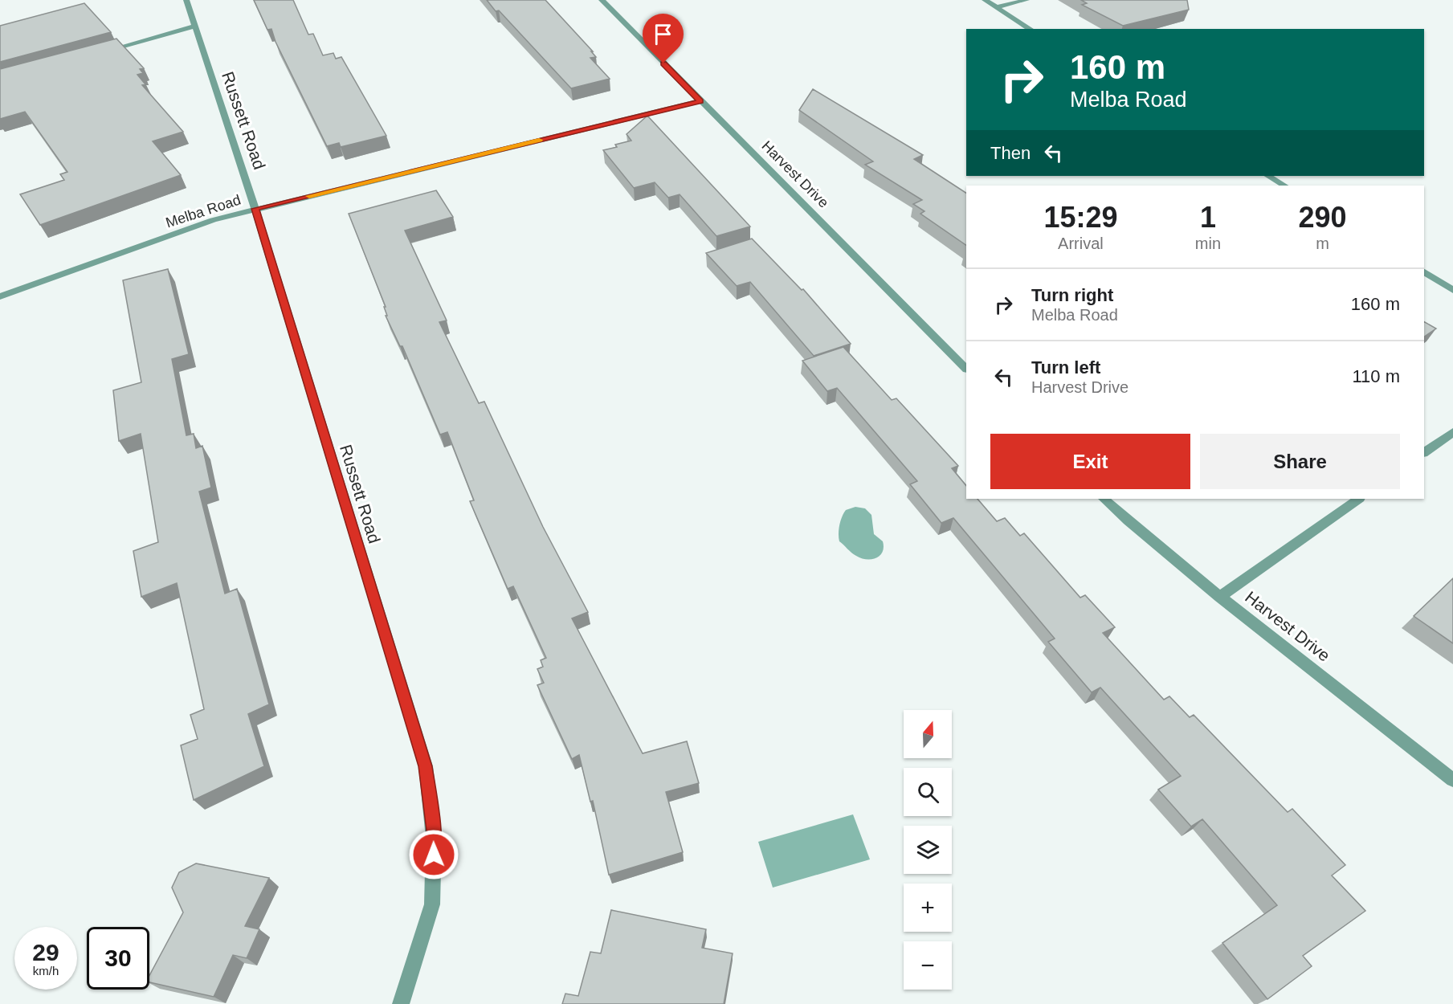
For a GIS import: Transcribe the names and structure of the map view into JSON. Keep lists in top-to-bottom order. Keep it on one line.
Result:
{"streets":{"street":["Russett Road","Harvest Drive","Melba Road"]},"crossings":[["Russett Road","Melba Road"],["Harvest Drive","Melba Road"]],"north":"top","page":{"turn":["160 m","Melba Road"],"then":"Then","eta":["15:29","Arrival","1","min","290","m"],"list":[{"name":"Turn right","note":"Melba Road","value":"160 m"},{"name":"Turn left","note":"Harvest Drive","value":"110 m"}],"buttons":["Exit","Share"],"map_buttons":["+","−"],"speed":"29 km/h","limit":"30"}}
